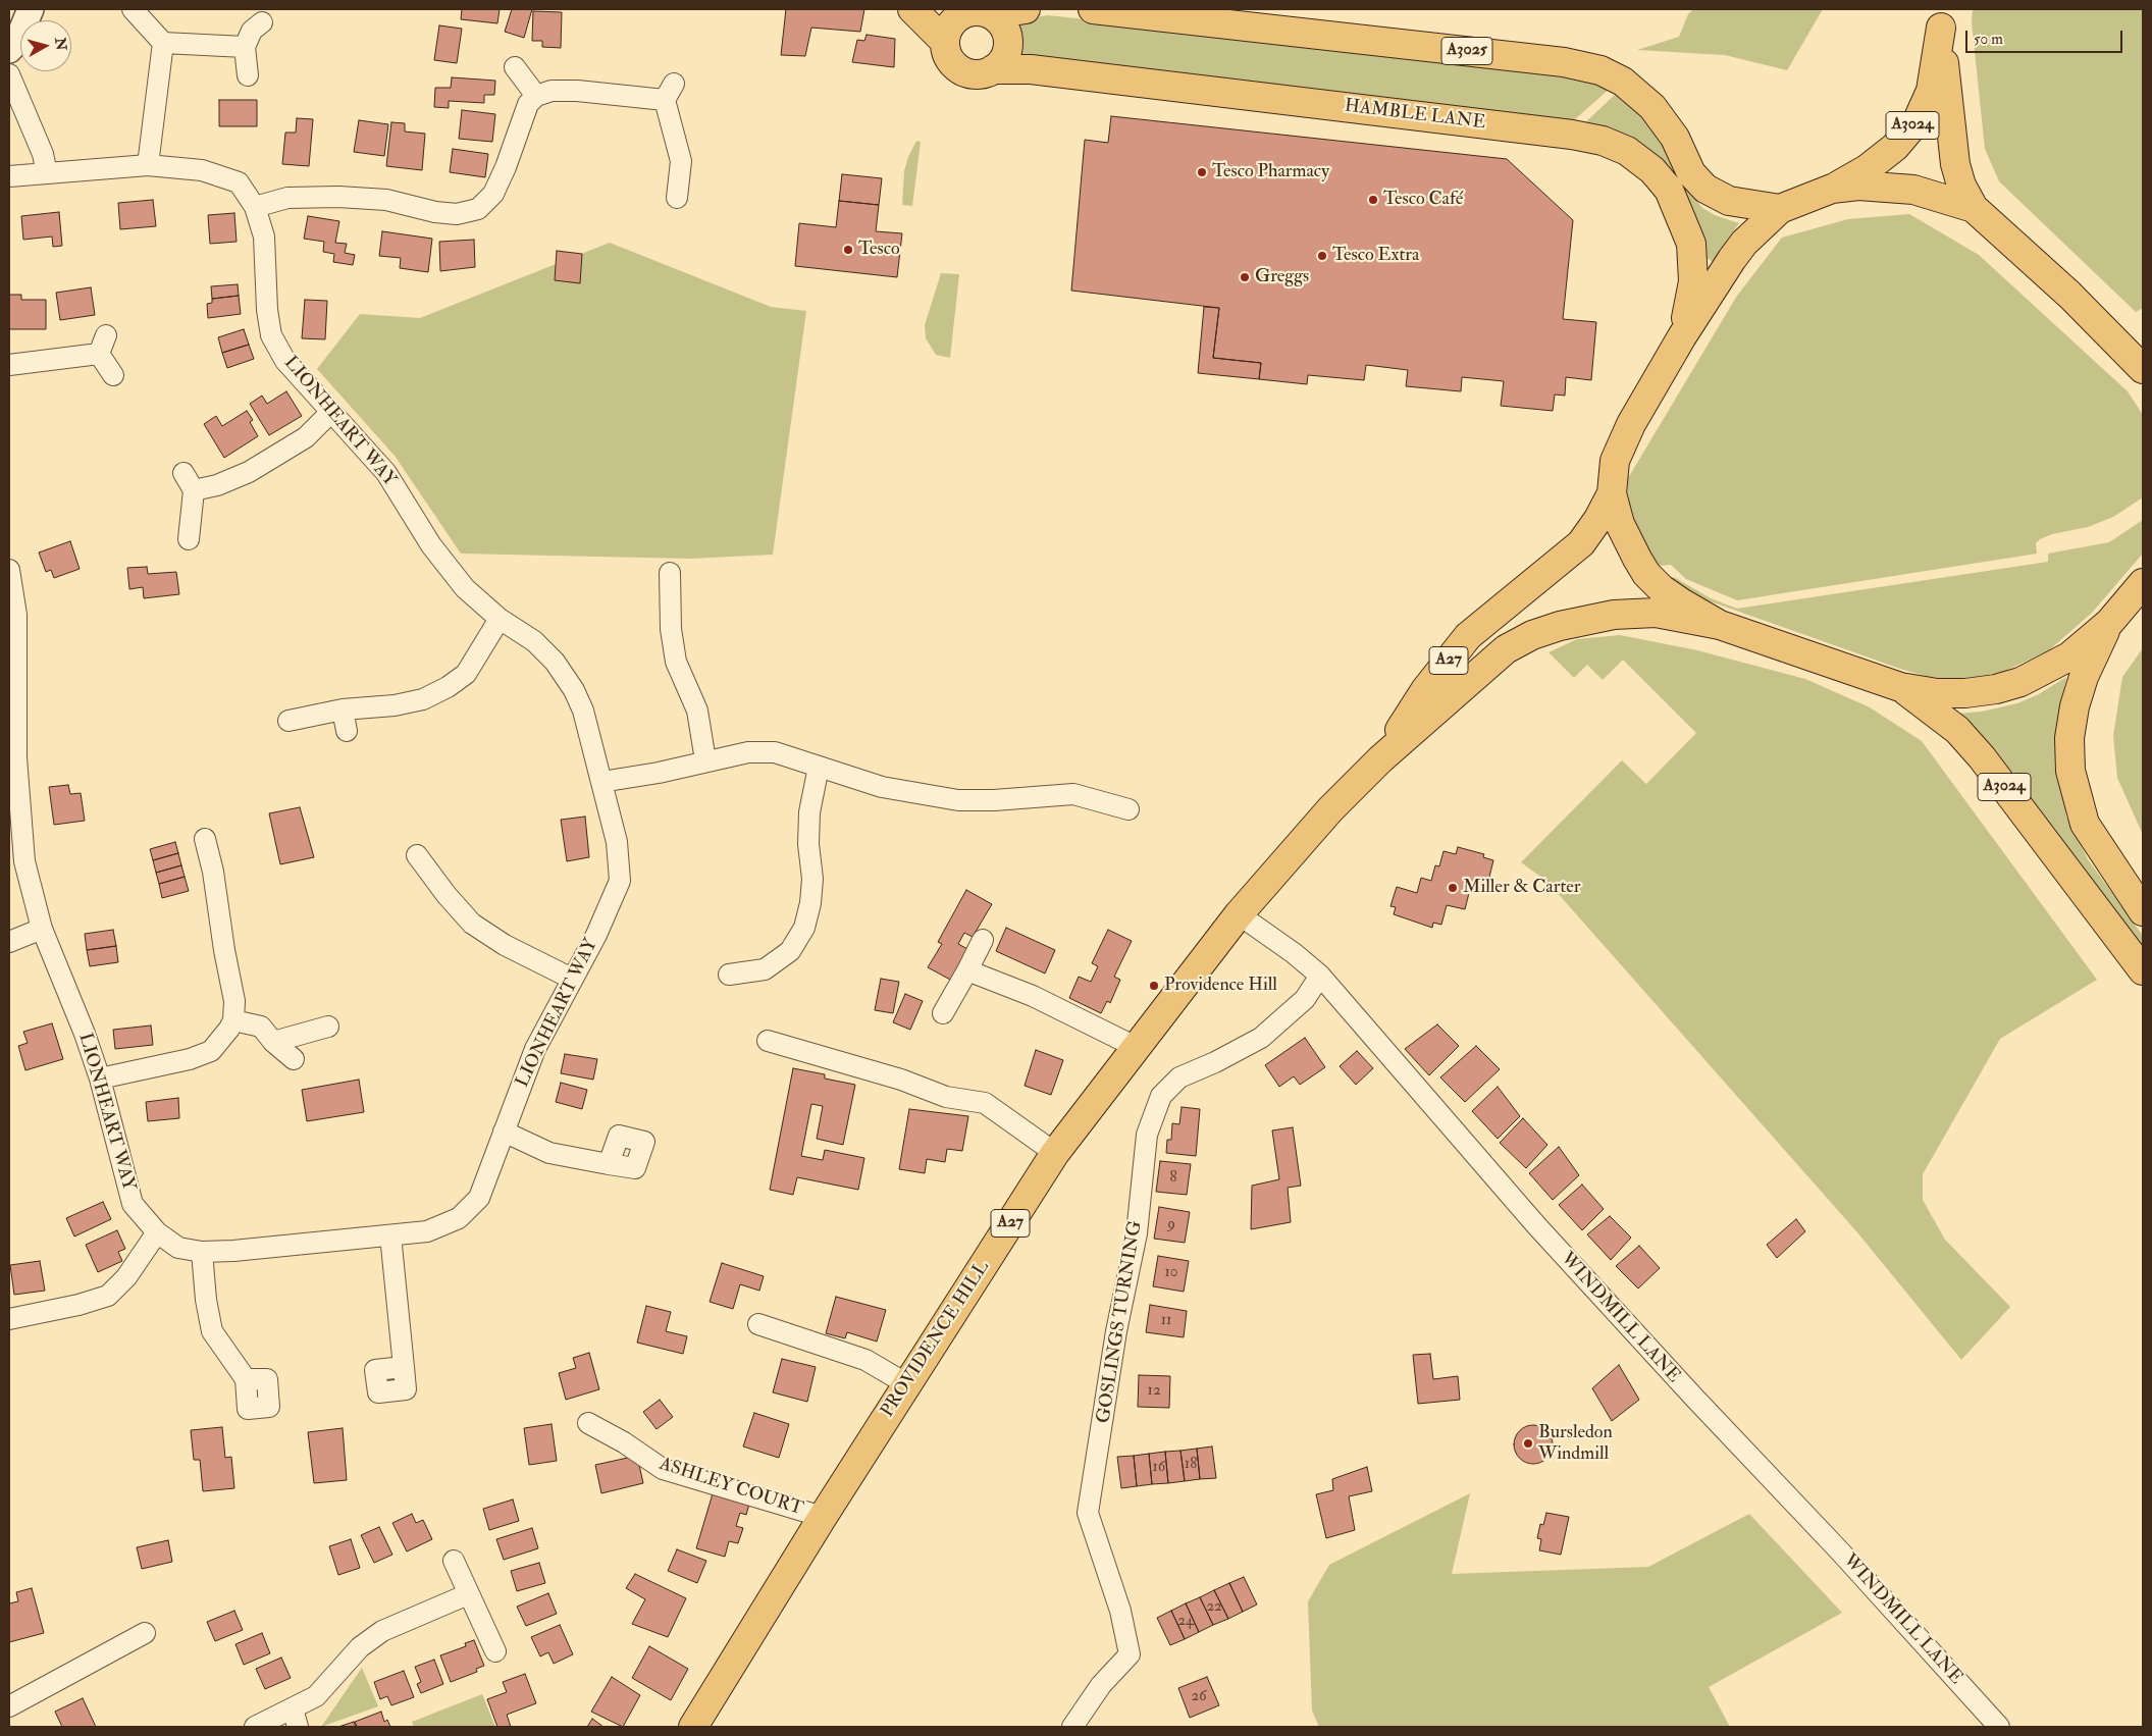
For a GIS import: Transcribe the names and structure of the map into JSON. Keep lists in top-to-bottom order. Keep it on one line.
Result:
{"streets":{"main road":["A3025","HAMBLE LANE","A3024","A27","PROVIDENCE HILL"],"street":["LIONHEART WAY","WINDMILL LANE","GOSLINGS TURNING","ASHLEY COURT"]},"crossings":[["WINDMILL LANE","GOSLINGS TURNING"],["WINDMILL LANE","PROVIDENCE HILL"],["PROVIDENCE HILL","ASHLEY COURT"]],"places":["Tesco Pharmacy","Tesco Café","Tesco","Tesco Extra","Greggs","Miller & Carter","Providence Hill","Bursledon Windmill"],"house_numbers":["8","9","10","11","12","18","16","22","24","26"],"scale_bar":"50 m","north":"right"}
